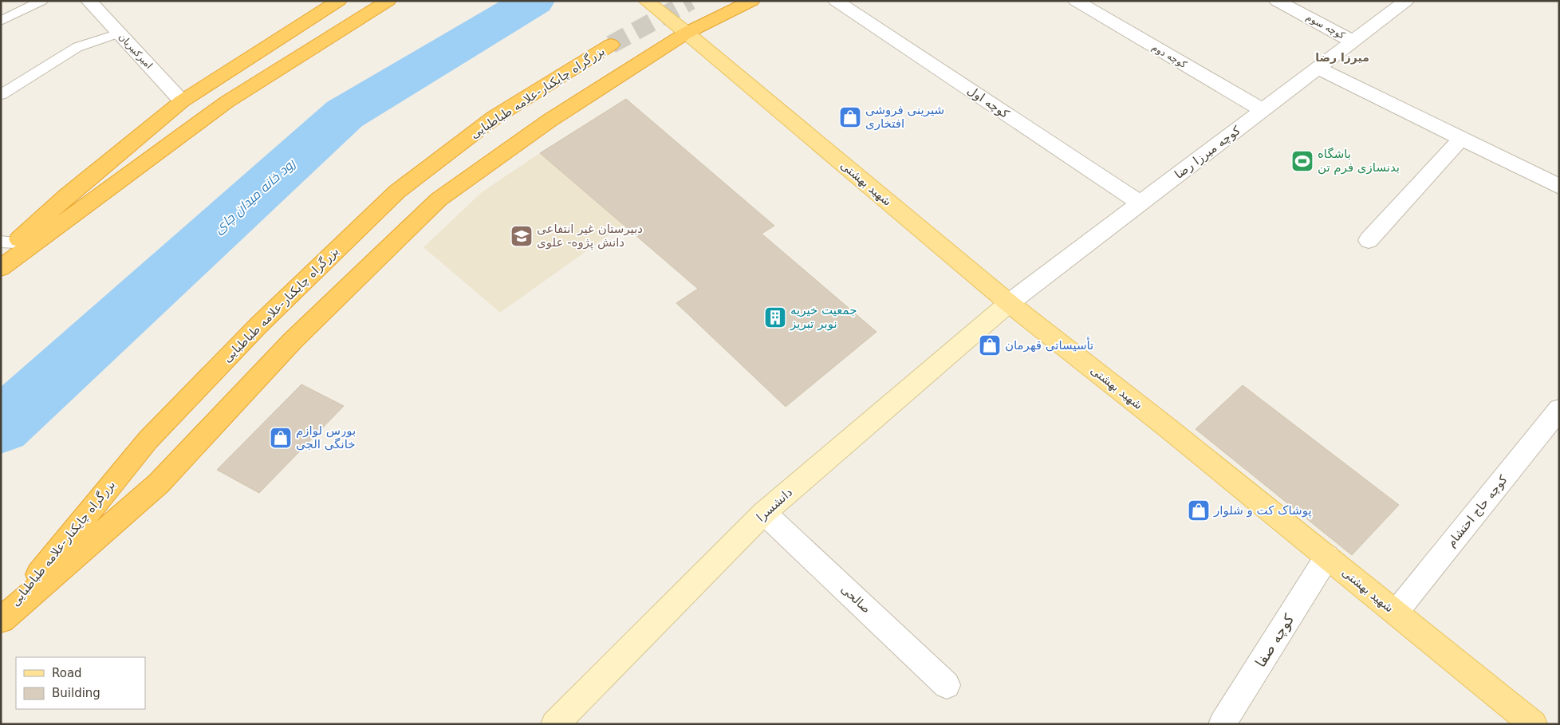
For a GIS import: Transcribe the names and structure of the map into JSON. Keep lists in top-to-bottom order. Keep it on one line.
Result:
{"streets":{"highway":["بزرگراه چایکنار-علامه طباطبایی"],"main road":["شهید بهشتى","دانشسرا"],"street":["کوچه سوم","امیرکبیریان","کوچه دوم","کوچه اول","کوچه میرزا رضا","کوچه حاج احتشام","صالحی","کوچه صفا"]},"crossings":[["کوچه سوم","کوچه میرزا رضا"],["کوچه دوم","کوچه میرزا رضا"],["کوچه اول","کوچه میرزا رضا"],["کوچه میرزا رضا","شهید بهشتى"],["کوچه میرزا رضا","دانشسرا"],["شهید بهشتى","دانشسرا"],["شهید بهشتى","کوچه حاج احتشام"],["شهید بهشتى","کوچه صفا"],["دانشسرا","صالحی"]],"districts":["میرزا رضا"],"water":["رود خانه میدان چای"],"places":{"shop":["شیرینی فروشی افتخاری","تأسیساتی قهرمان","بورس لوازم خانگی الجی","پوشاک کت و شلوار"],"sports":["باشگاه بدنسازی فرم تن"],"school or university":["دبیرستان غیر انتفاعی دانش پژوه- علوی"],"building":["جمعیت خیریه نوبر تبریز"]},"legend":["Road","Building"]}
